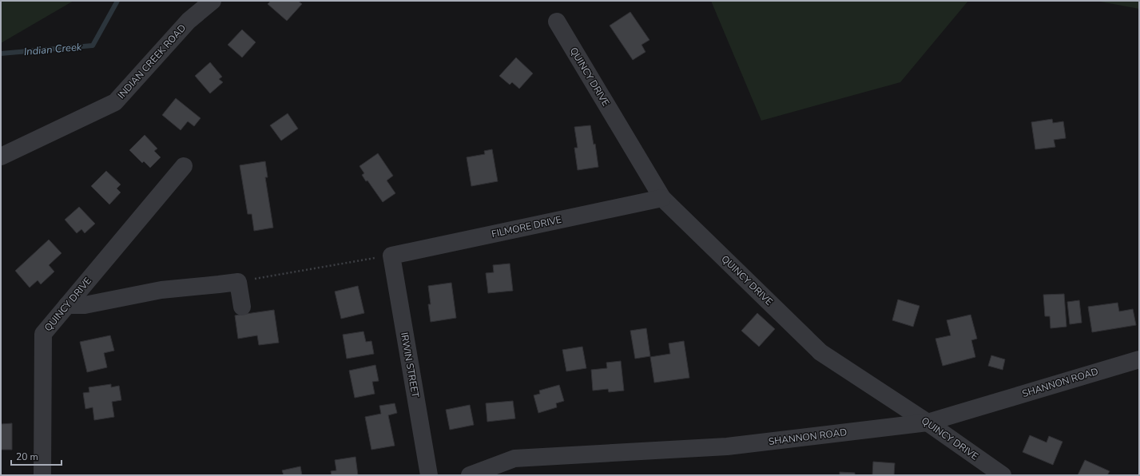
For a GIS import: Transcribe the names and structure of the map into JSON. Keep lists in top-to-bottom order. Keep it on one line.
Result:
{"streets":{"street":["INDIAN CREEK ROAD","QUINCY DRIVE","FILMORE DRIVE","IRWIN STREET","SHANNON ROAD"]},"crossings":[["QUINCY DRIVE","FILMORE DRIVE"],["QUINCY DRIVE","SHANNON ROAD"],["FILMORE DRIVE","IRWIN STREET"]],"water":["Indian Creek"],"scale_bar":"20 m"}
